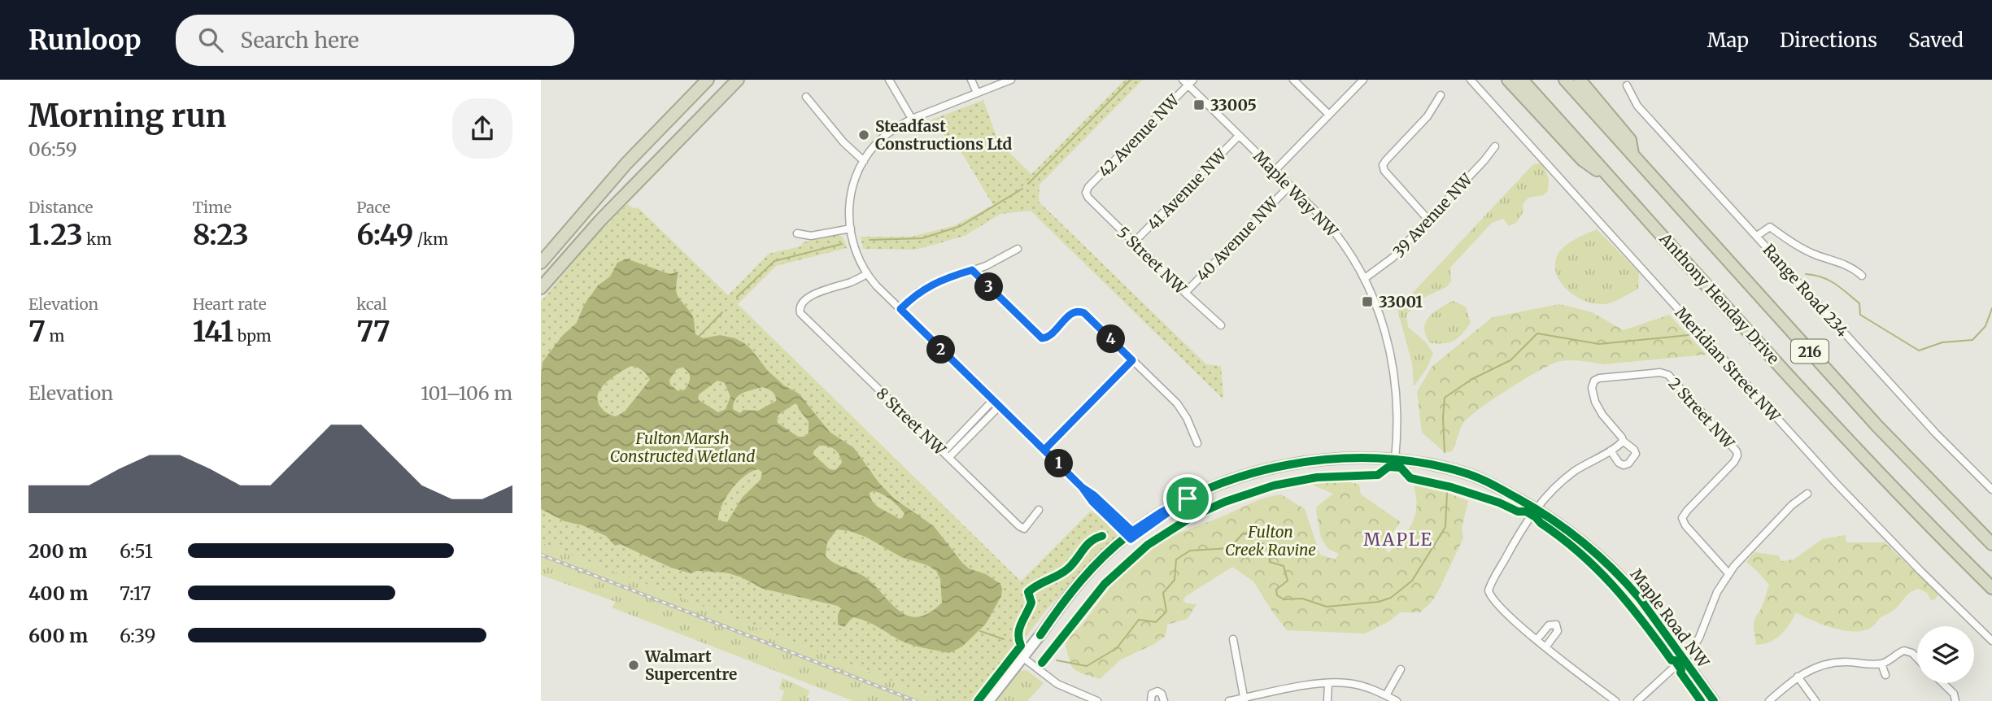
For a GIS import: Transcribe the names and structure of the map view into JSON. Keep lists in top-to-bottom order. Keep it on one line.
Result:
{"streets":{"highway":["Anthony Henday Drive","216"],"street":["42 Avenue NW","41 Avenue NW","Maple Way NW","39 Avenue NW","40 Avenue NW","5 Street NW","Range Road 234","Meridian Street NW","2 Street NW","8 Street NW","Maple Road NW"]},"crossings":[["42 Avenue NW","Maple Way NW"],["42 Avenue NW","5 Street NW"],["41 Avenue NW","Maple Way NW"],["41 Avenue NW","5 Street NW"],["Maple Way NW","39 Avenue NW"],["Maple Way NW","40 Avenue NW"],["Maple Way NW","Maple Road NW"],["40 Avenue NW","5 Street NW"]],"districts":["MAPLE"],"parks":["Fulton Marsh Constructed Wetland","Fulton Creek Ravine"],"places":{"transit":["33005","33001"],"other":["Steadfast Constructions Ltd","Walmart Supercentre"]},"page":{"header":"Runloop","search":"Search here","nav":["Map","Directions","Saved"],"heading":["Morning run","06:59"],"stats":[["Distance","1.23 km"],["Time","8:23"],["Pace","6:49 /km"],["Elevation","7 m"],["Heart rate","141 bpm"],["kcal","77"]],"pins":["3","4","2","1"],"chart":["Elevation","101–106 m"],"list":[{"name":"200 m","note":"6:51"},{"name":"400 m","note":"7:17"},{"name":"600 m","note":"6:39"}]}}
